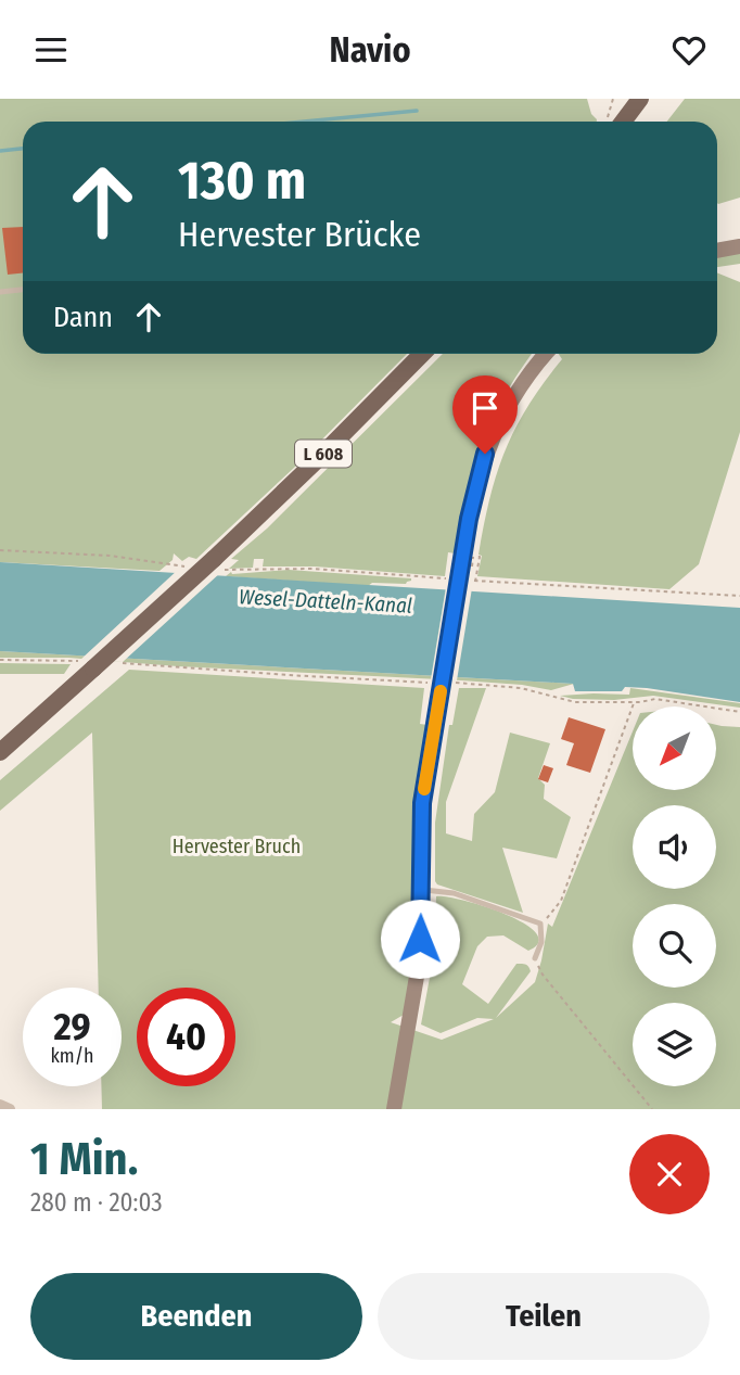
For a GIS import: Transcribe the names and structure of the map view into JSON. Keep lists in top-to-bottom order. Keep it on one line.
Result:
{"streets":{"main road":["L 608"]},"water":["Wesel-Datteln-Kanal"],"parks":["Hervester Bruch"],"north":"bottom left","page":{"header":"Navio","turn":["130 m","Hervester Brücke"],"then":"Dann","speed":"29 km/h","limit":"40","heading":["1 Min.","280 m · 20:03"],"buttons":["Beenden","Teilen"]}}
